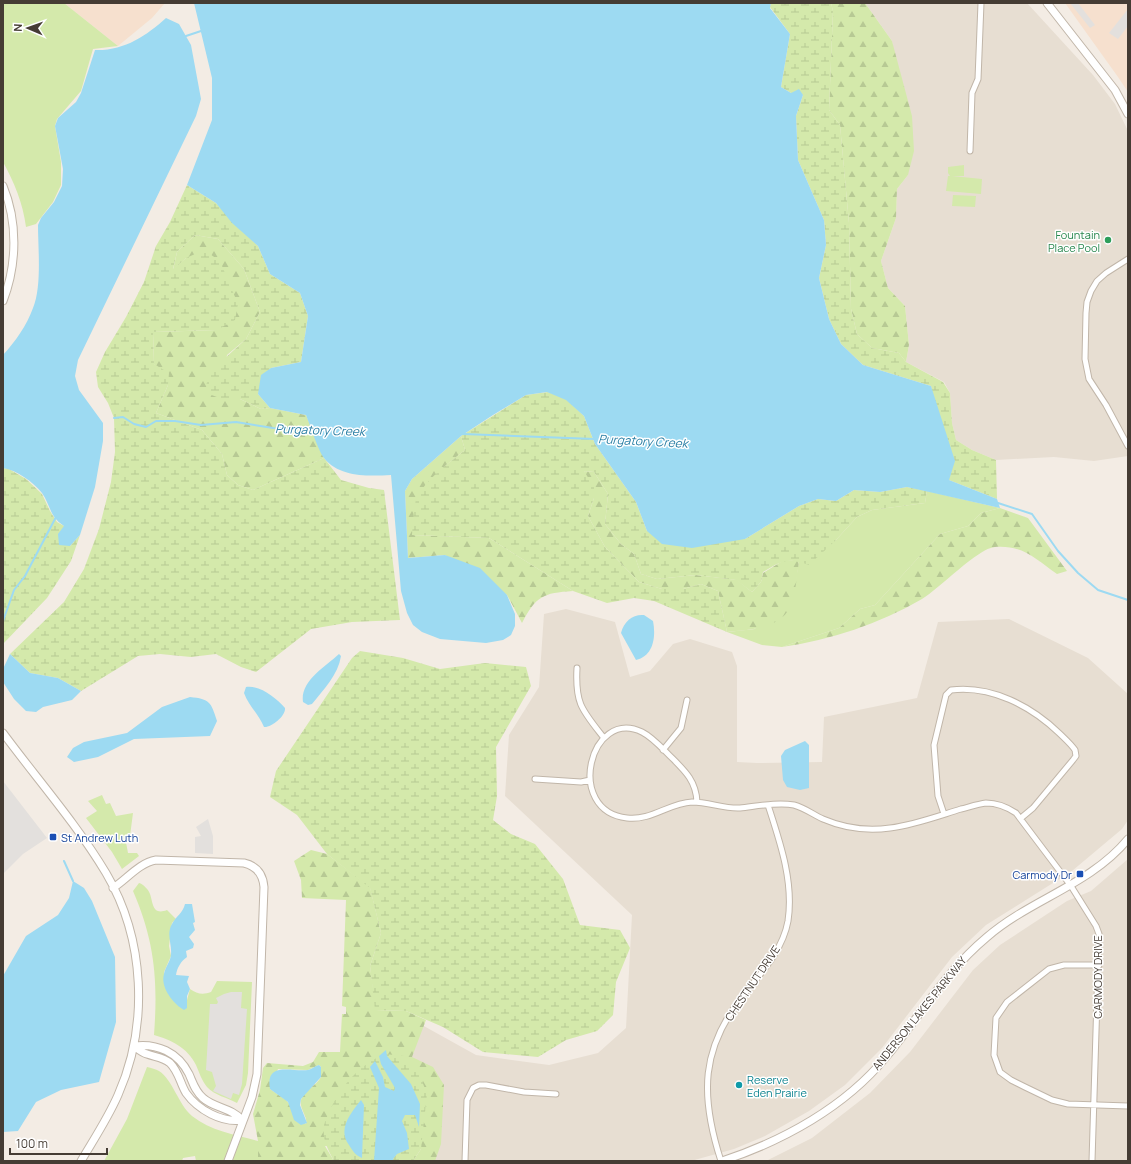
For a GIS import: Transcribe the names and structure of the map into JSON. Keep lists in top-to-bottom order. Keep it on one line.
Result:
{"streets":{"street":["CARMODY DRIVE","CHESTNUT DRIVE","ANDERSON LAKES PARKWAY"]},"crossings":[["CARMODY DRIVE","CHESTNUT DRIVE"],["CARMODY DRIVE","ANDERSON LAKES PARKWAY"],["CHESTNUT DRIVE","ANDERSON LAKES PARKWAY"]],"water":["Purgatory Creek"],"places":{"other":["Fountain Place Pool","Reserve Eden Prairie"],"transit":["St Andrew Luth","Carmody Dr"]},"scale_bar":"100 m","north":"left"}
